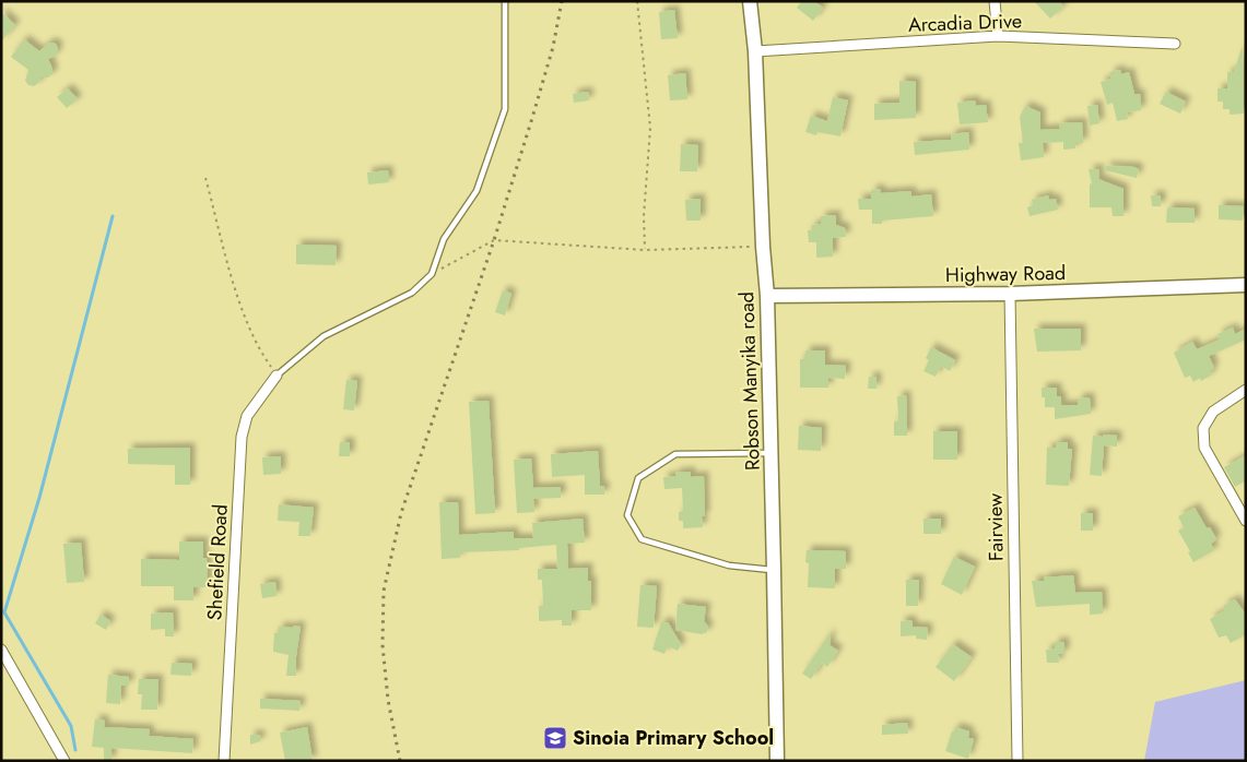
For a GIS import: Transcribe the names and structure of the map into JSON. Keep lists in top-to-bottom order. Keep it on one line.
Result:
{"streets":{"street":["Arcadia Drive","Highway Road","Robson Manyika road","Fairview","Shefield Road"]},"crossings":[["Arcadia Drive","Robson Manyika road"],["Highway Road","Robson Manyika road"],["Highway Road","Fairview"]],"places":{"school or university":["Sinoia Primary School"]}}
